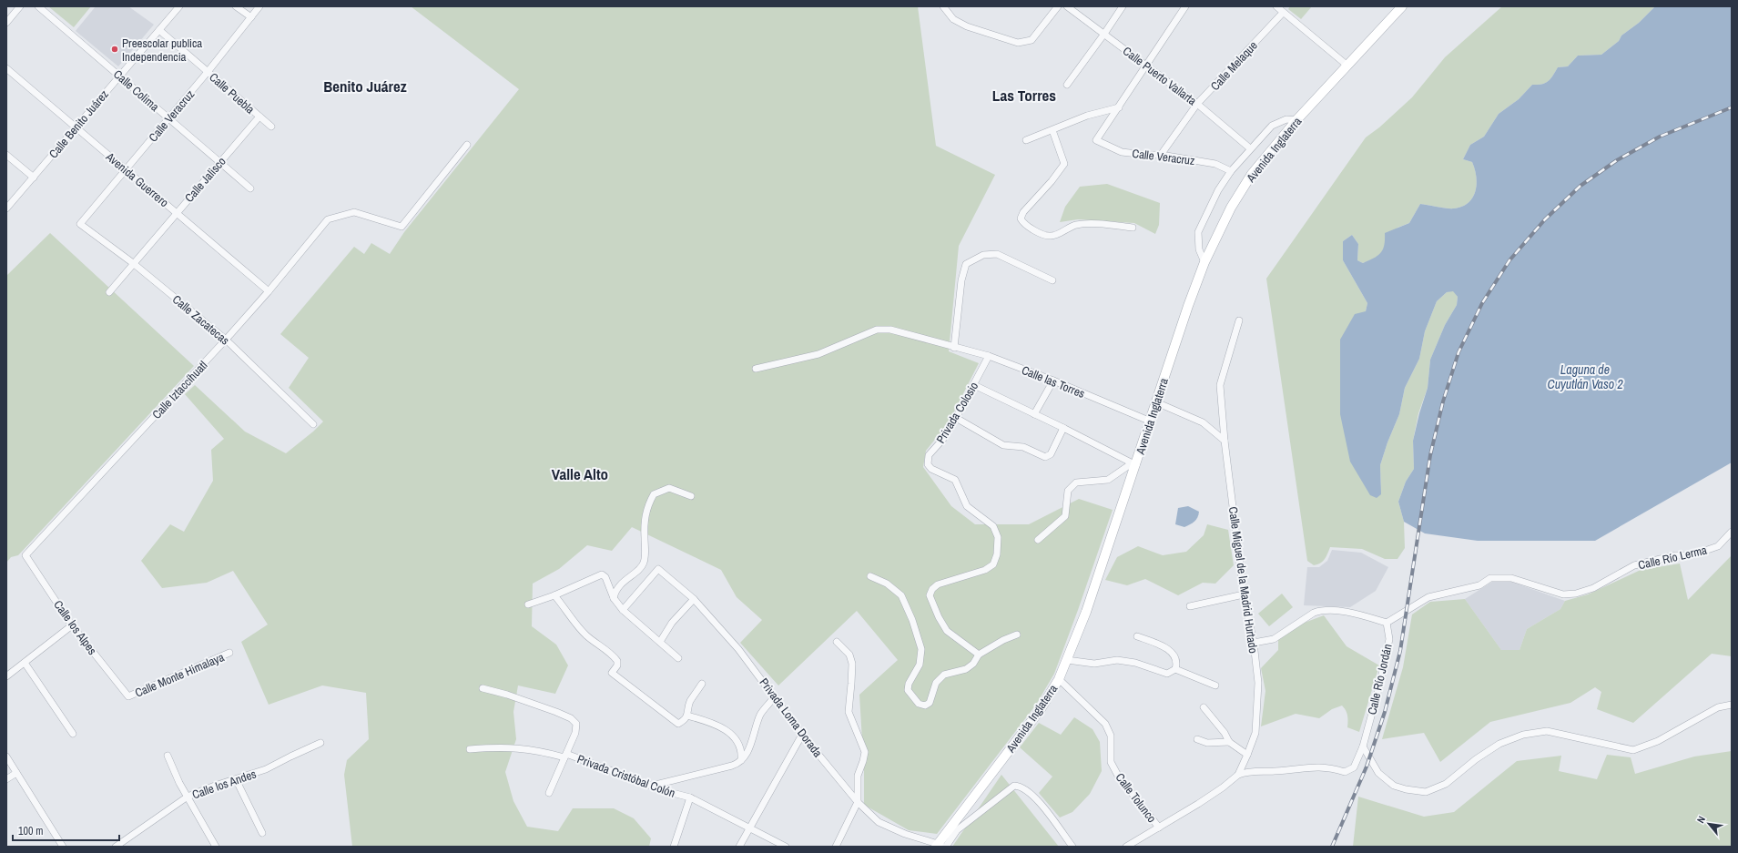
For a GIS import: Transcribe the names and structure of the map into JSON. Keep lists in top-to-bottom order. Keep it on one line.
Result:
{"streets":{"main road":["Avenida Inglaterra"],"street":["Calle Melaque","Calle Puerto Vallarta","Calle Colima","Calle Puebla","Calle Veracruz","Calle Benito Juárez","Avenida Guerrero","Calle Jalisco","Calle Zacatecas","Calle las Torres","Calle Iztaccíhuatl","Privada Colosio","Calle Río Lerma","Calle Miguel de la Madrid Hurtado","Calle los Alpes","Calle Monte Himalaya","Calle Río Jordán","Privada Loma Dorada","Privada Cristóbal Colón","Calle los Andes","Calle Tolunco"]},"crossings":[["Calle Melaque","Calle Puerto Vallarta"],["Calle Melaque","Calle Veracruz"],["Calle Colima","Calle Veracruz"],["Calle Colima","Calle Benito Juárez"],["Calle Colima","Calle Jalisco"],["Calle Puebla","Calle Veracruz"],["Calle Puebla","Calle Benito Juárez"],["Calle Puebla","Calle Jalisco"],["Calle Veracruz","Avenida Guerrero"],["Calle Veracruz","Calle Zacatecas"],["Calle Benito Juárez","Avenida Guerrero"],["Avenida Inglaterra","Calle las Torres"],["Avenida Inglaterra","Privada Loma Dorada"],["Avenida Inglaterra","Calle Tolunco"],["Avenida Guerrero","Calle Jalisco"],["Avenida Guerrero","Calle Iztaccíhuatl"],["Calle Jalisco","Calle Zacatecas"],["Calle Zacatecas","Calle Iztaccíhuatl"],["Calle las Torres","Privada Colosio"],["Calle Iztaccíhuatl","Calle los Alpes"],["Calle Río Lerma","Calle Río Jordán"],["Calle Miguel de la Madrid Hurtado","Calle Río Jordán"],["Calle Miguel de la Madrid Hurtado","Calle Tolunco"],["Calle los Alpes","Calle Monte Himalaya"]],"districts":["Benito Juárez","Las Torres","Valle Alto"],"water":["Laguna de Cuyutlán Vaso 2"],"places":["Preescolar publica Independencia"],"scale_bar":"100 m","north":"top left"}
